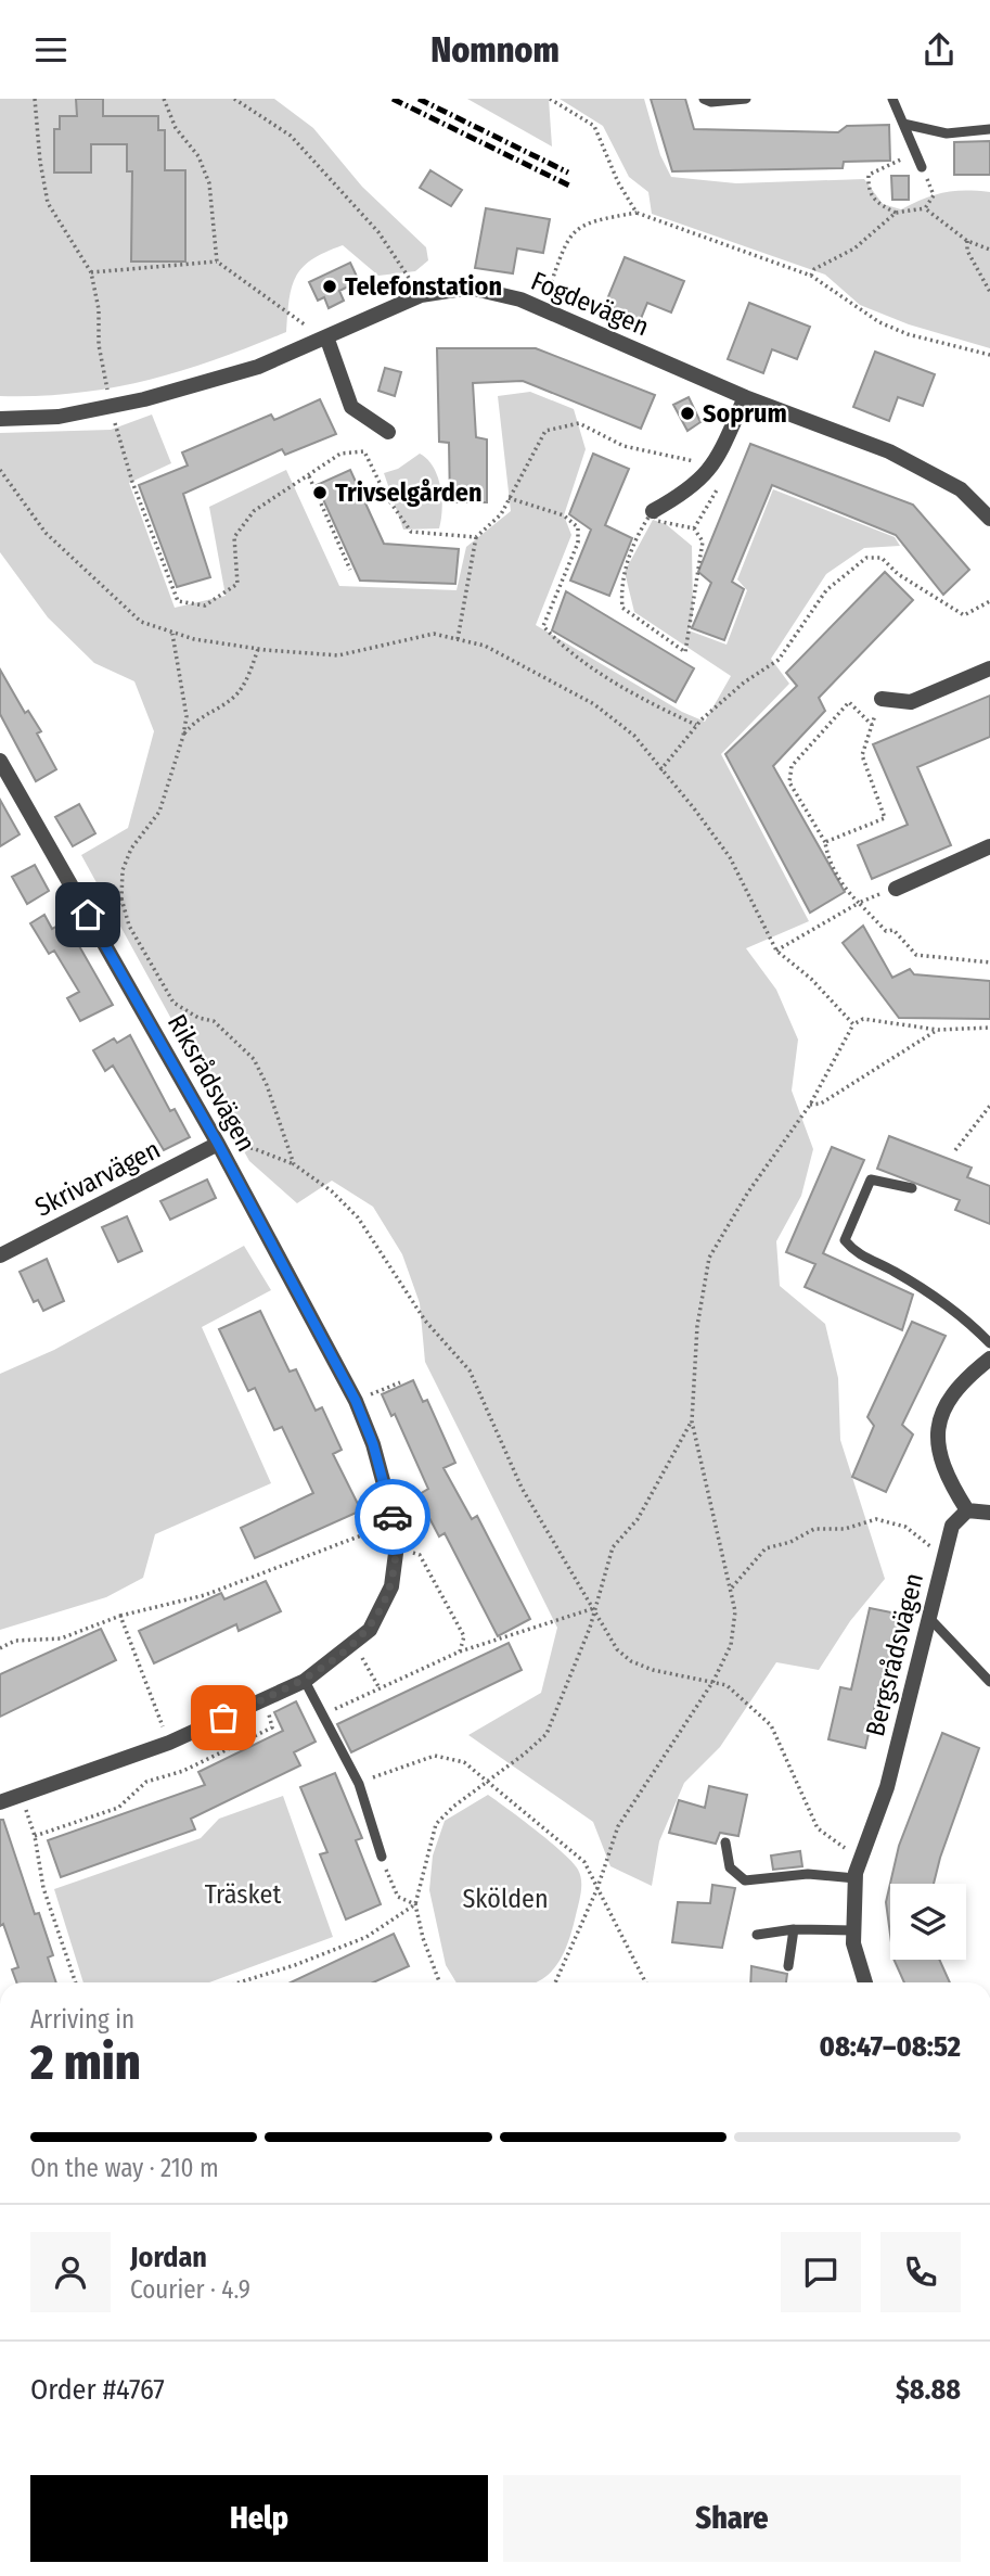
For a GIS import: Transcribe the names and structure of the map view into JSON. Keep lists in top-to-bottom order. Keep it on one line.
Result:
{"streets":{"street":["Fogdevägen","Riksrådsvägen","Skrivarvägen","Bergsrådsvägen"]},"crossings":[["Riksrådsvägen","Skrivarvägen"]],"parks":["Träsket","Skölden"],"places":["Telefonstation","Soprum","Trivselgården"],"page":{"header":"Nomnom","heading":["2 min","Arriving in","08:47–08:52"],"panel":["Jordan","Courier · 4.9","Order #4767","$8.88"],"bar":"On the way · 210 m","buttons":["Help","Share"]}}
